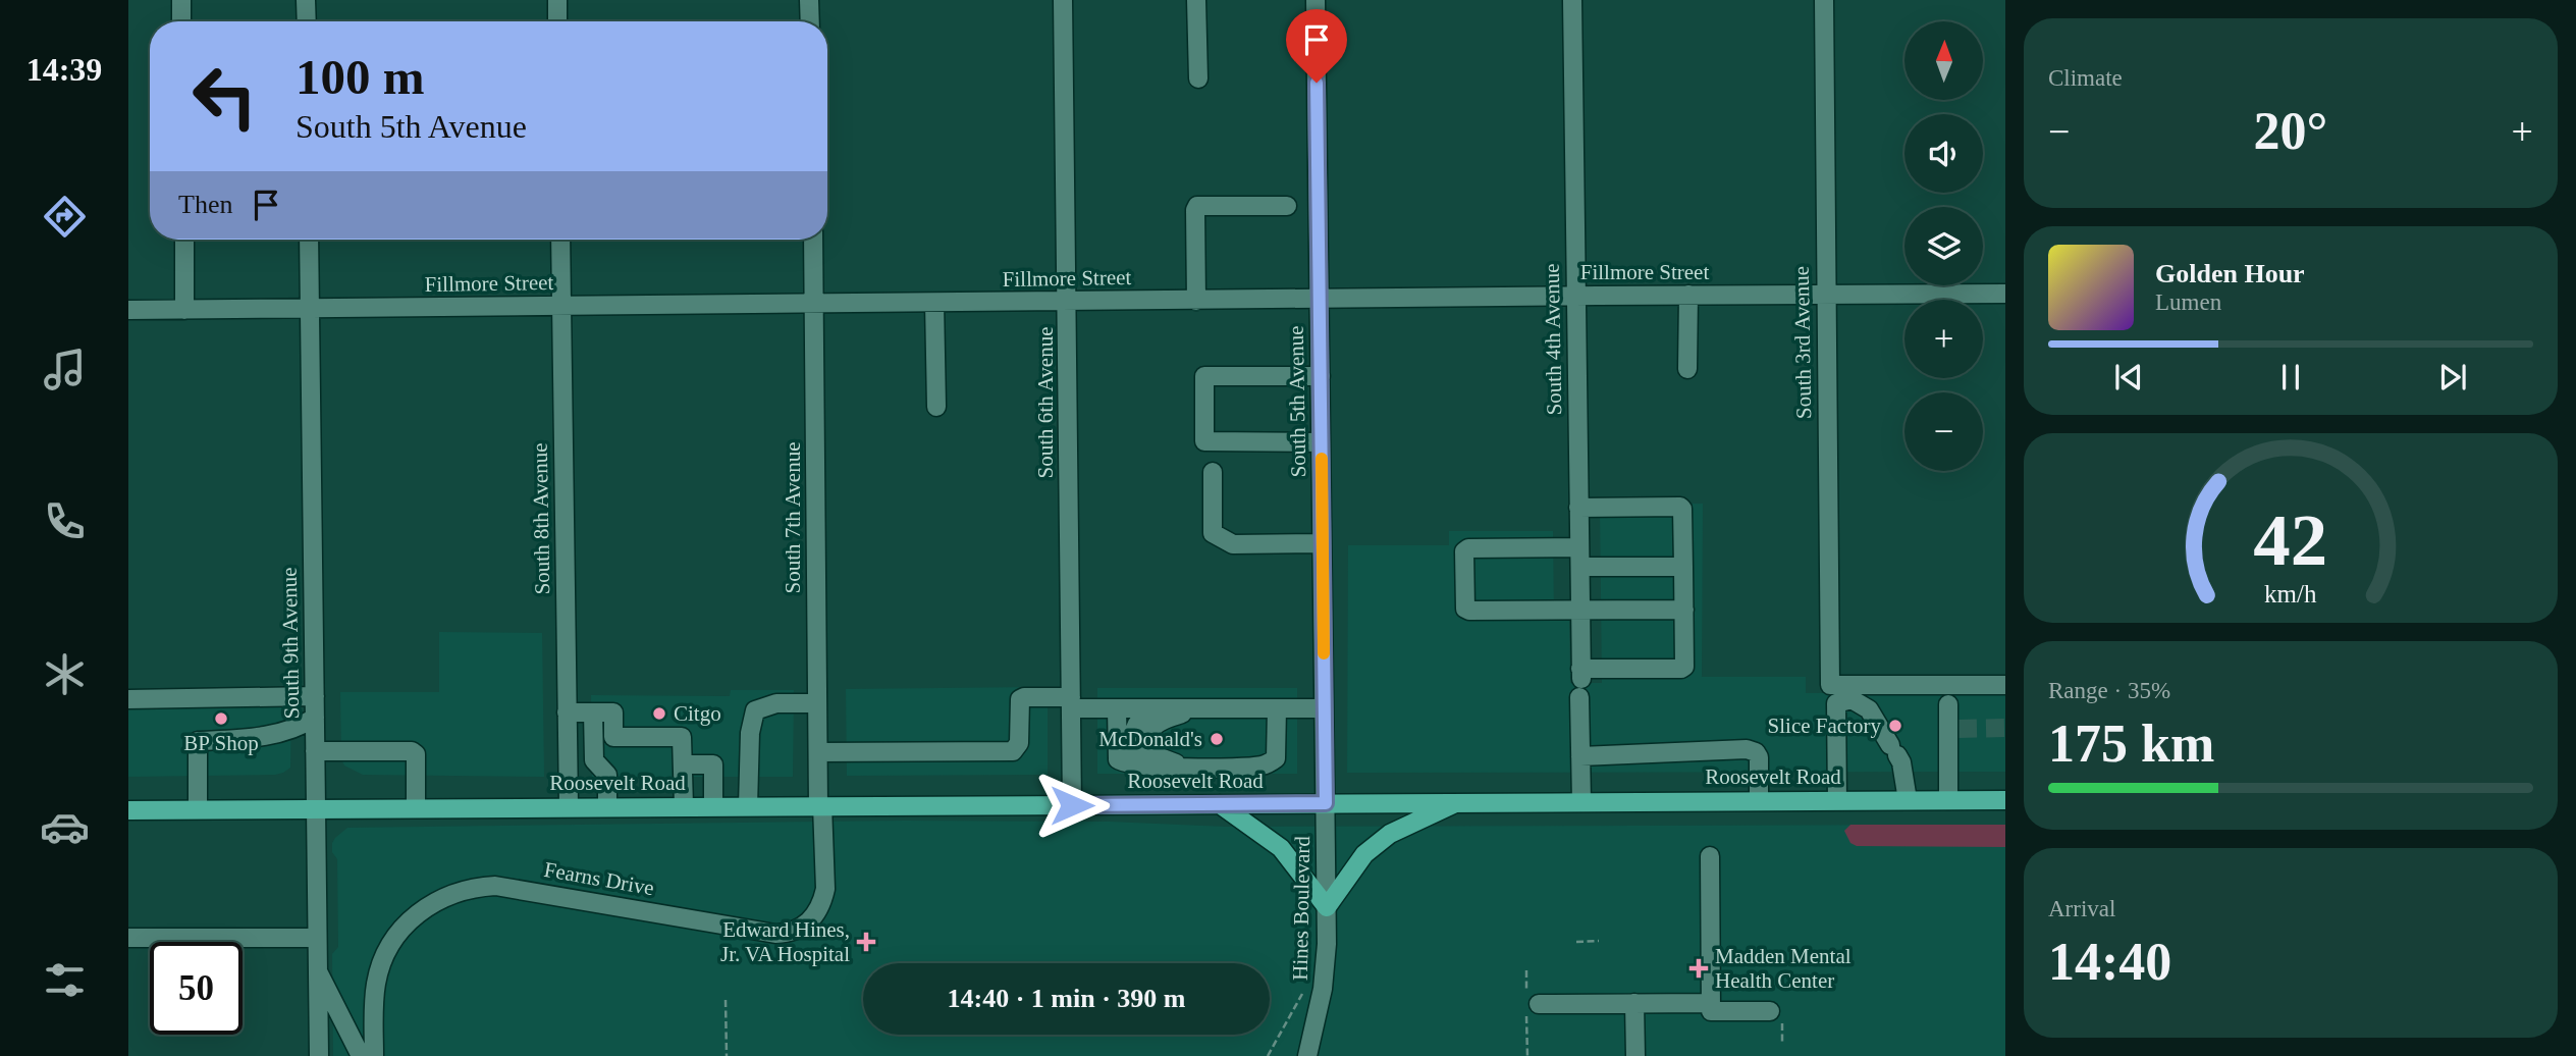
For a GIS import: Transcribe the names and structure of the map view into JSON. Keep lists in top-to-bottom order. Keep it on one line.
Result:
{"streets":{"main road":["Roosevelt Road"],"street":["Fillmore Street","South 4th Avenue","South 3rd Avenue","South 5th Avenue","South 6th Avenue","South 7th Avenue","South 8th Avenue","South 9th Avenue","Fearns Drive","Hines Boulevard"]},"crossings":[["Fillmore Street","South 4th Avenue"],["Fillmore Street","South 3rd Avenue"],["Fillmore Street","South 5th Avenue"],["Fillmore Street","South 6th Avenue"],["Fillmore Street","South 7th Avenue"],["Fillmore Street","South 8th Avenue"],["Fillmore Street","South 9th Avenue"],["South 4th Avenue","Roosevelt Road"],["South 5th Avenue","Roosevelt Road"],["South 5th Avenue","Hines Boulevard"],["South 6th Avenue","Roosevelt Road"],["South 7th Avenue","Roosevelt Road"],["South 7th Avenue","Fearns Drive"],["South 8th Avenue","Roosevelt Road"],["South 9th Avenue","Roosevelt Road"],["Roosevelt Road","Fearns Drive"],["Roosevelt Road","Hines Boulevard"]],"places":{"other":["Citgo","BP Shop","Slice Factory","McDonald's"],"health":["Edward Hines, Jr. VA Hospital","Madden Mental Health Center"]},"north":"top","page":{"tabs":"14:39","tile":["Climate",["Range · 35%","175 km"],["Arrival","14:40"]],"map_buttons":["+","−"],"turn":["100 m","South 5th Avenue"],"heat":["−","20°","+"],"then":"Then","song":["Golden Hour","Lumen"],"limit":"50","trip":"14:40 · 1 min · 390 m","gauge":["42","km/h"]}}
